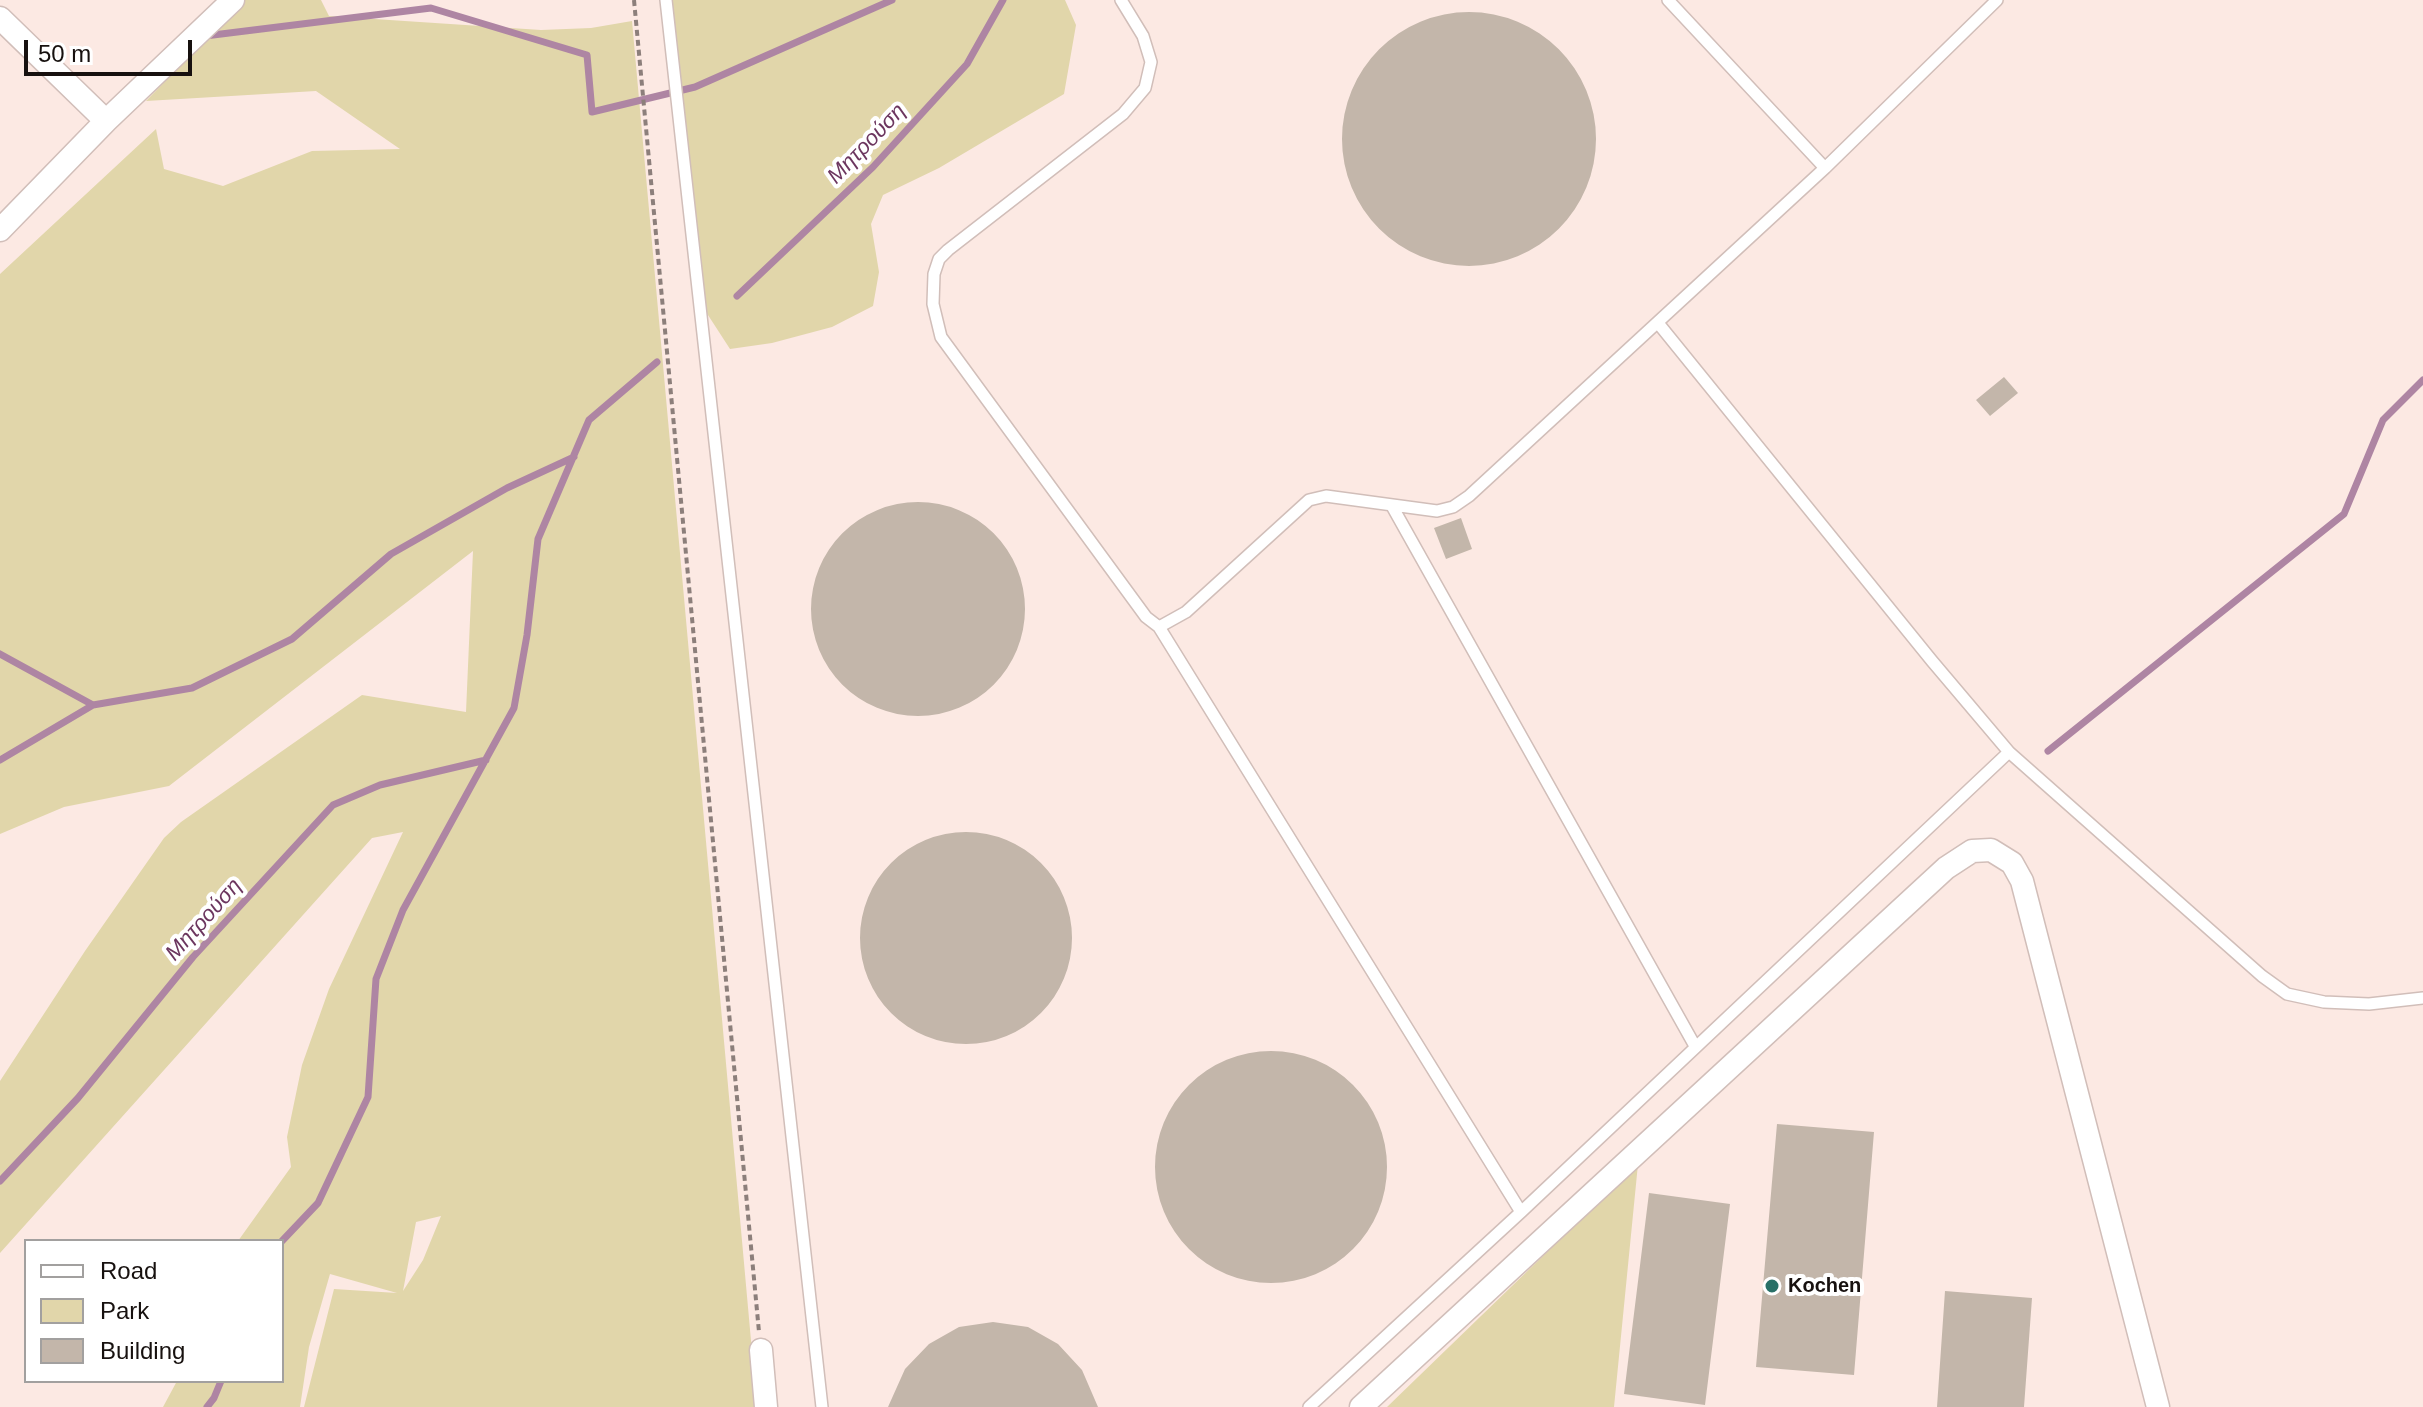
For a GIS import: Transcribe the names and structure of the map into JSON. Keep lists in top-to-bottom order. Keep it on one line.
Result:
{"water":["Μητρούση"],"places":["Kochen"],"legend":["Road","Park","Building"],"scale_bar":"50 m"}
